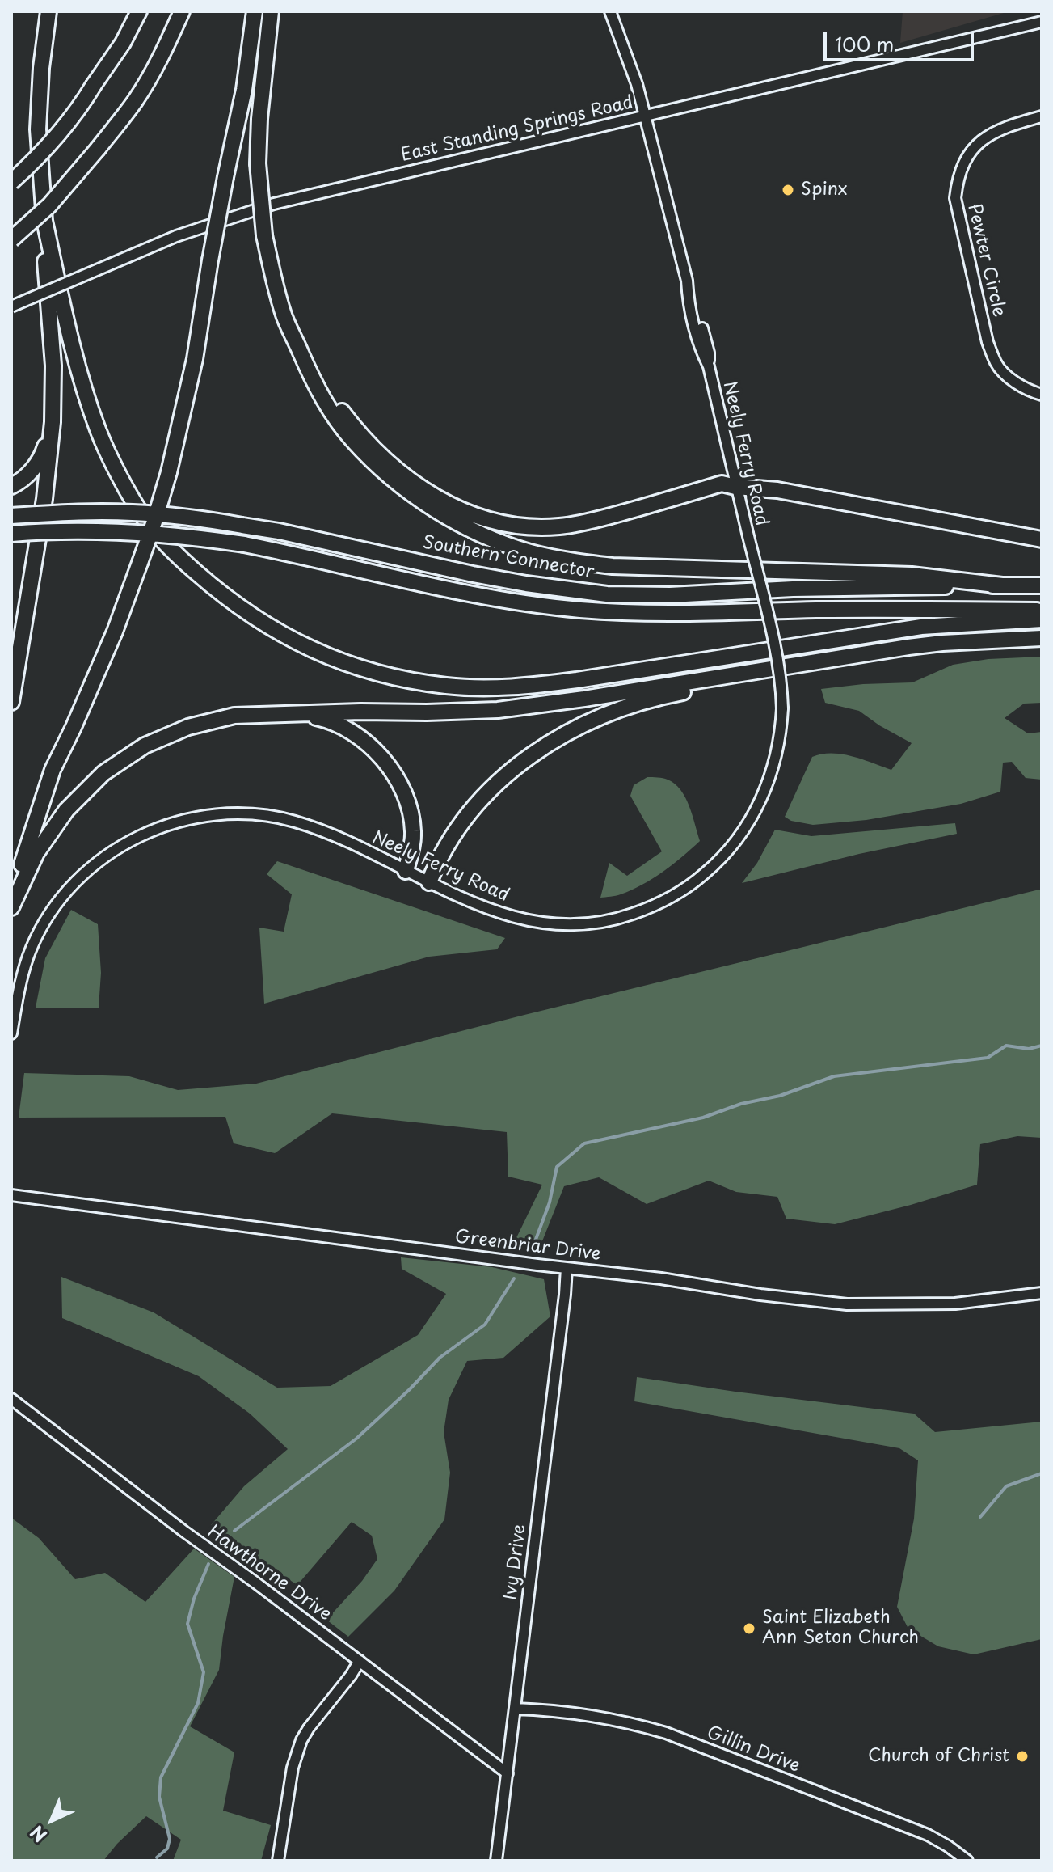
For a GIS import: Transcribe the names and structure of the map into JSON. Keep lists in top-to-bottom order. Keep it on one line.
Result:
{"streets":{"highway":["Southern Connector"],"street":["East Standing Springs Road","Pewter Circle","Neely Ferry Road","Greenbriar Drive","Ivy Drive","Hawthorne Drive","Gillin Drive"]},"crossings":[["East Standing Springs Road","Neely Ferry Road"],["Greenbriar Drive","Ivy Drive"],["Ivy Drive","Hawthorne Drive"],["Ivy Drive","Gillin Drive"]],"places":["Spinx","Saint Elizabeth Ann Seton Church","Church of Christ"],"scale_bar":"100 m","north":"bottom left"}
